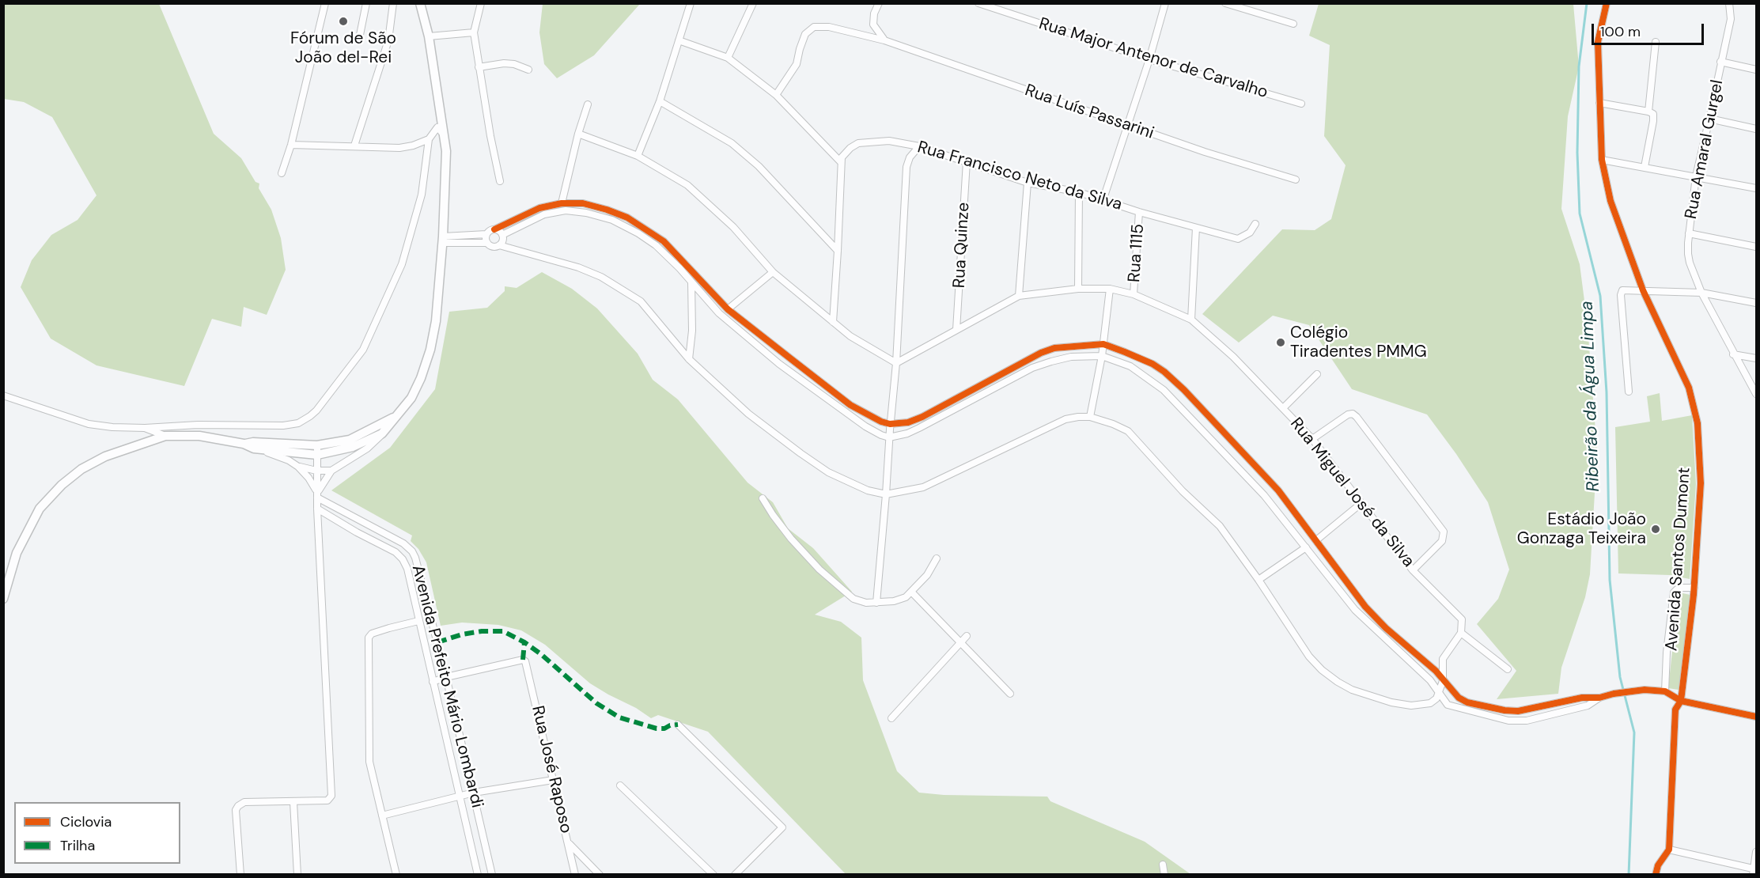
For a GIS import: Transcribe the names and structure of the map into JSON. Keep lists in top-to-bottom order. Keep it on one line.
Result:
{"streets":{"street":["Rua Major Antenor de Carvalho","Rua Luís Passarini","Rua Amaral Gurgel","Rua Francisco Neto da Silva","Rua Quinze","Rua 1115","Rua Miguel José da Silva","Avenida Santos Dumont","Avenida Prefeito Mário Lombardi","Rua José Raposo"]},"crossings":[["Rua Francisco Neto da Silva","Rua Quinze"],["Rua Francisco Neto da Silva","Rua 1115"],["Rua Quinze","Rua Miguel José da Silva"],["Rua 1115","Rua Miguel José da Silva"],["Avenida Prefeito Mário Lombardi","Rua José Raposo"]],"water":["Ribeirão da Água Limpa"],"places":["Fórum de São João del-Rei","Colégio Tiradentes PMMG","Estádio João Gonzaga Teixeira"],"legend":["Ciclovia","Trilha"],"scale_bar":"100 m"}
